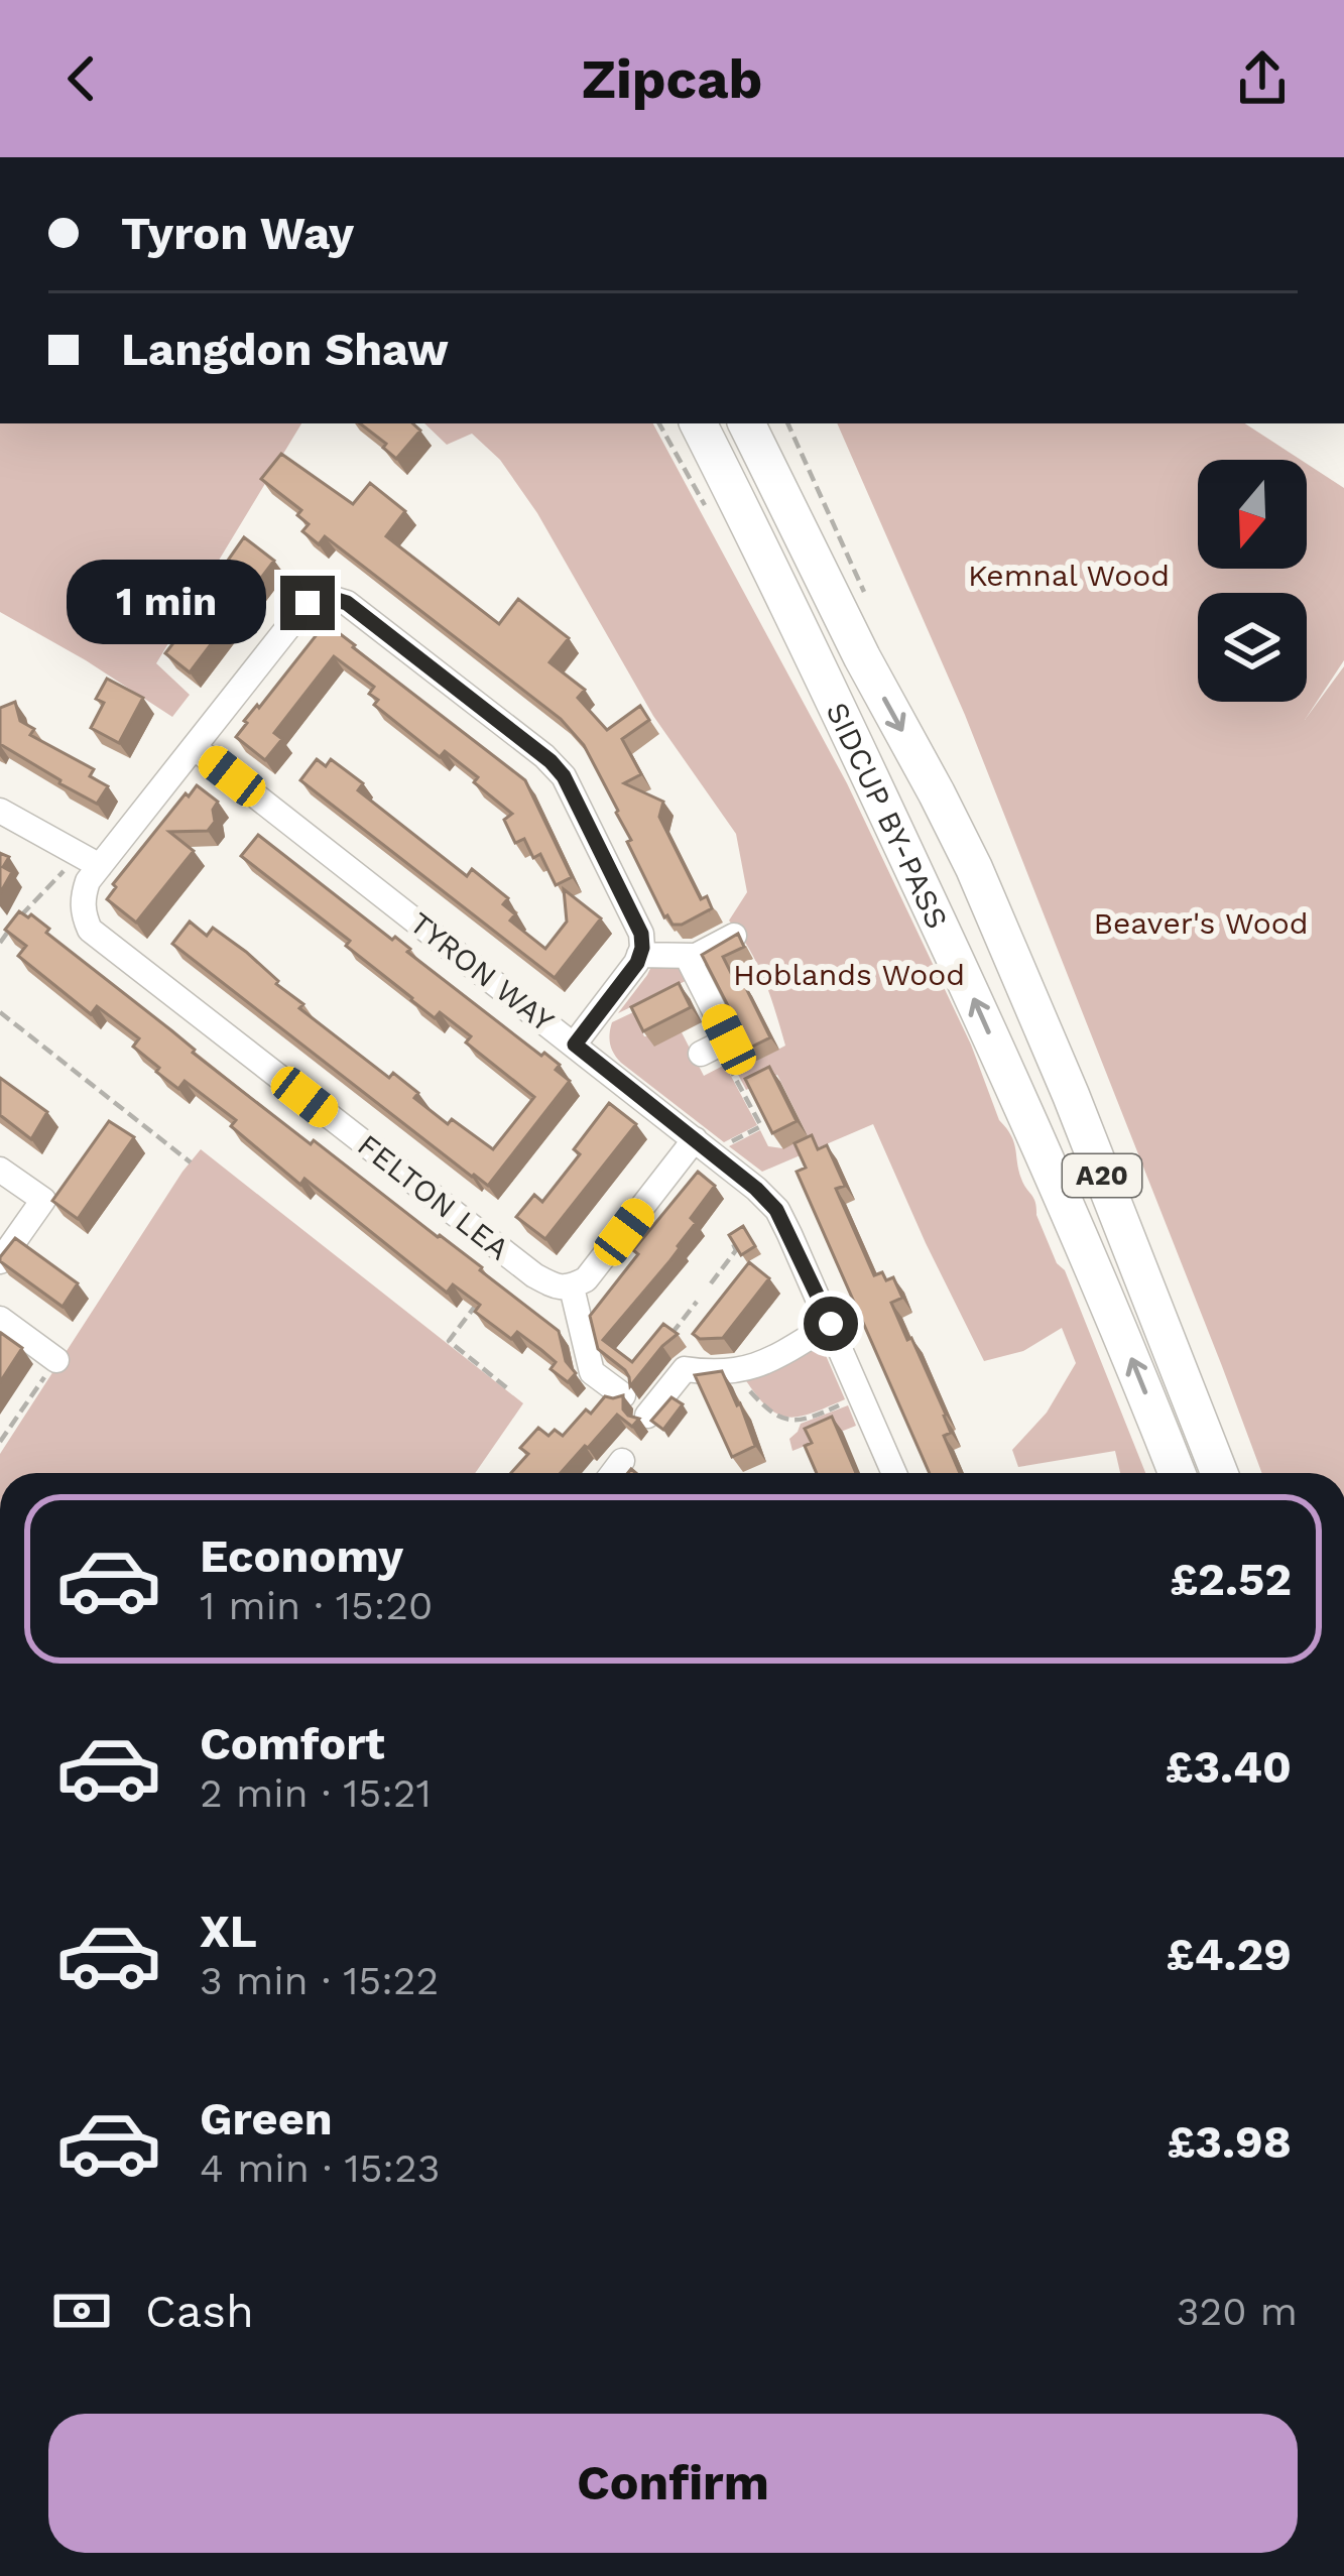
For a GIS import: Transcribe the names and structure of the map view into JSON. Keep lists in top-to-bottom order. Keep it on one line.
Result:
{"streets":{"highway":["SIDCUP BY-PASS","A20"],"street":["TYRON WAY","FELTON LEA"]},"crossings":[["SIDCUP BY-PASS","A20"]],"parks":["Kemnal Wood","Beaver's Wood","Hoblands Wood"],"north":"bottom","page":{"header":"Zipcab","banner":["Tyron Way","Langdon Shaw"],"bubble":"1 min","list":[{"name":"Economy","note":"1 min · 15:20","value":"£2.52"},{"name":"Comfort","note":"2 min · 15:21","value":"£3.40"},{"name":"XL","note":"3 min · 15:22","value":"£4.29"},{"name":"Green","note":"4 min · 15:23","value":"£3.98"}],"pay":["Cash","320 m"],"buttons":"Confirm"}}
